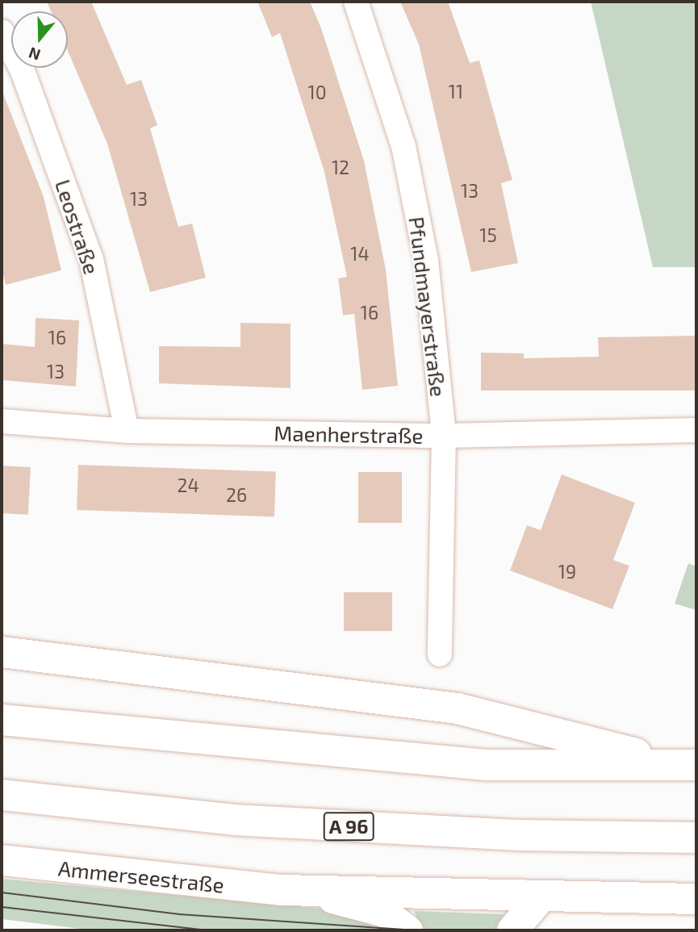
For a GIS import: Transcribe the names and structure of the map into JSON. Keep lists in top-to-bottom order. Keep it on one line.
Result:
{"streets":{"main road":["A 96","Ammerseestraße"],"street":["Leostraße","Pfundmayerstraße","Maenherstraße"]},"crossings":[["Leostraße","Maenherstraße"],["Pfundmayerstraße","Maenherstraße"]],"house_numbers":["11","10","12","13","13","15","14","16","16","13","24","26","19"],"north":"bottom"}
